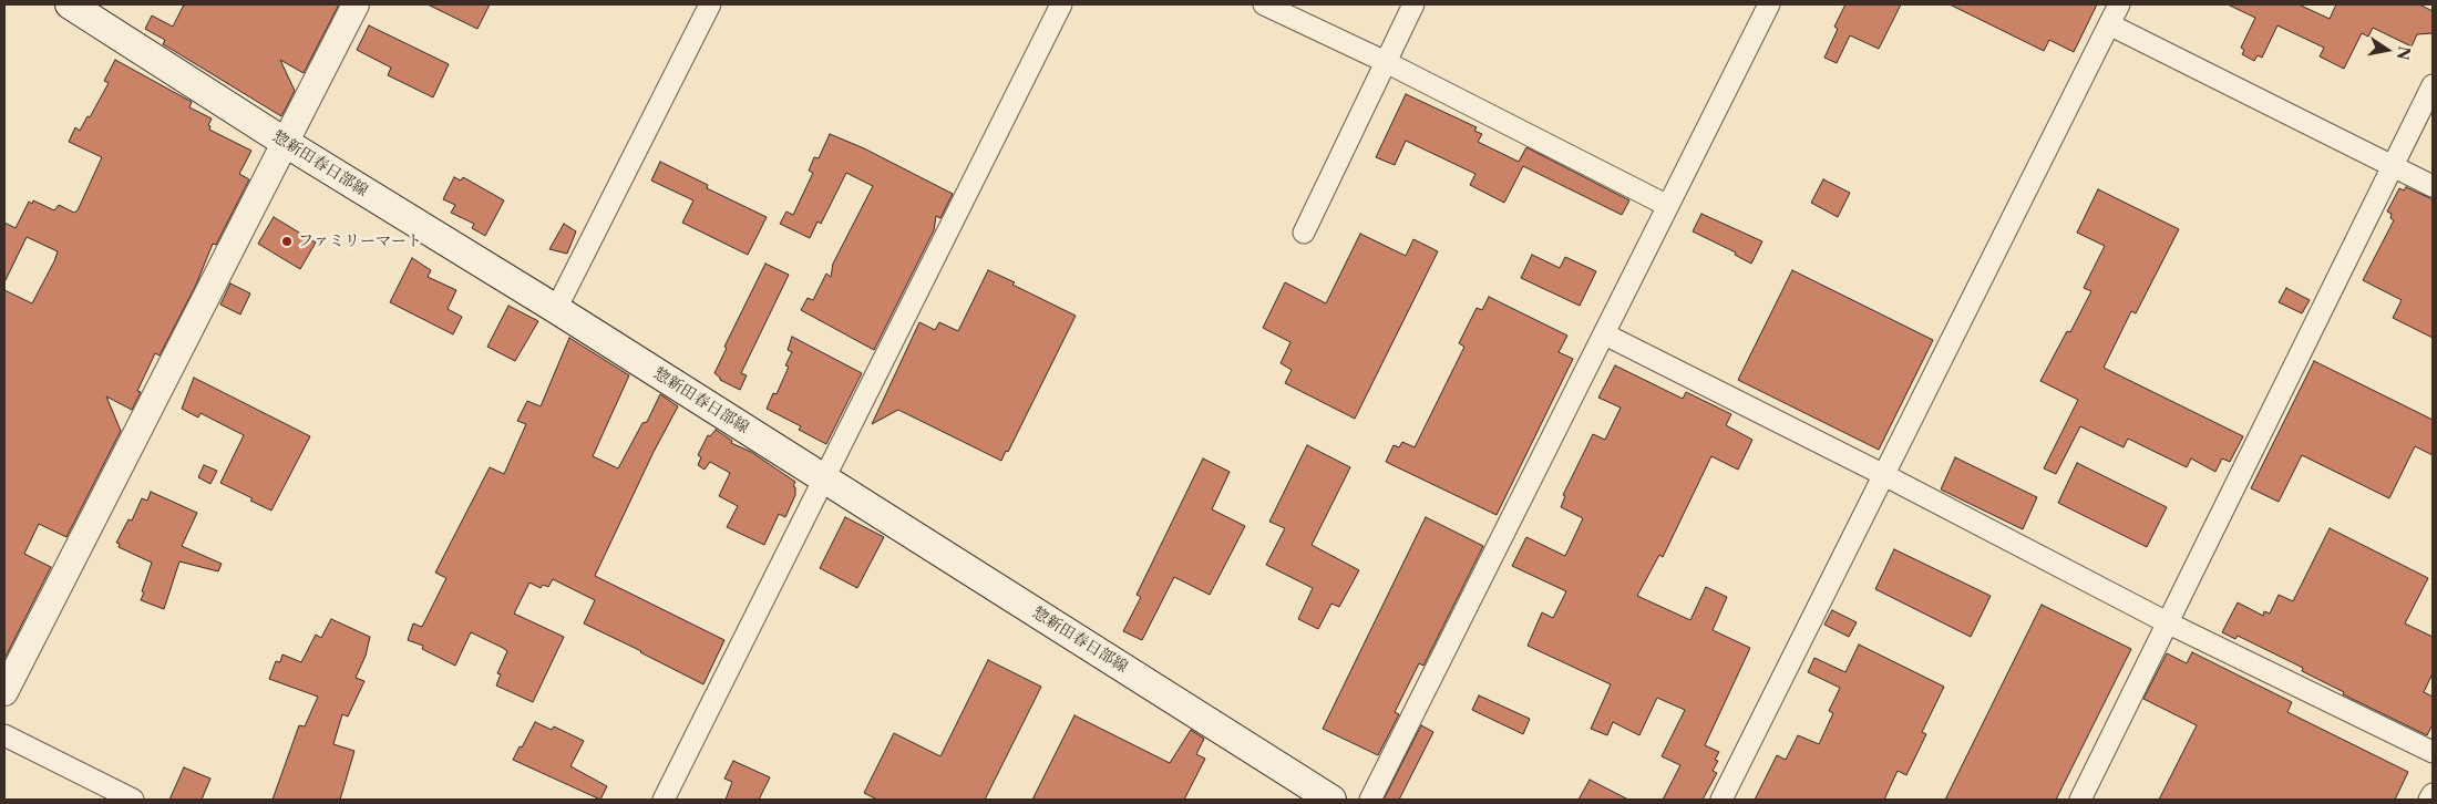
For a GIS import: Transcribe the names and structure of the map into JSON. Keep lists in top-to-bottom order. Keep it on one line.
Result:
{"streets":{"main road":["惣新田春日部線"]},"places":["ファミリーマート"],"north":"right"}
